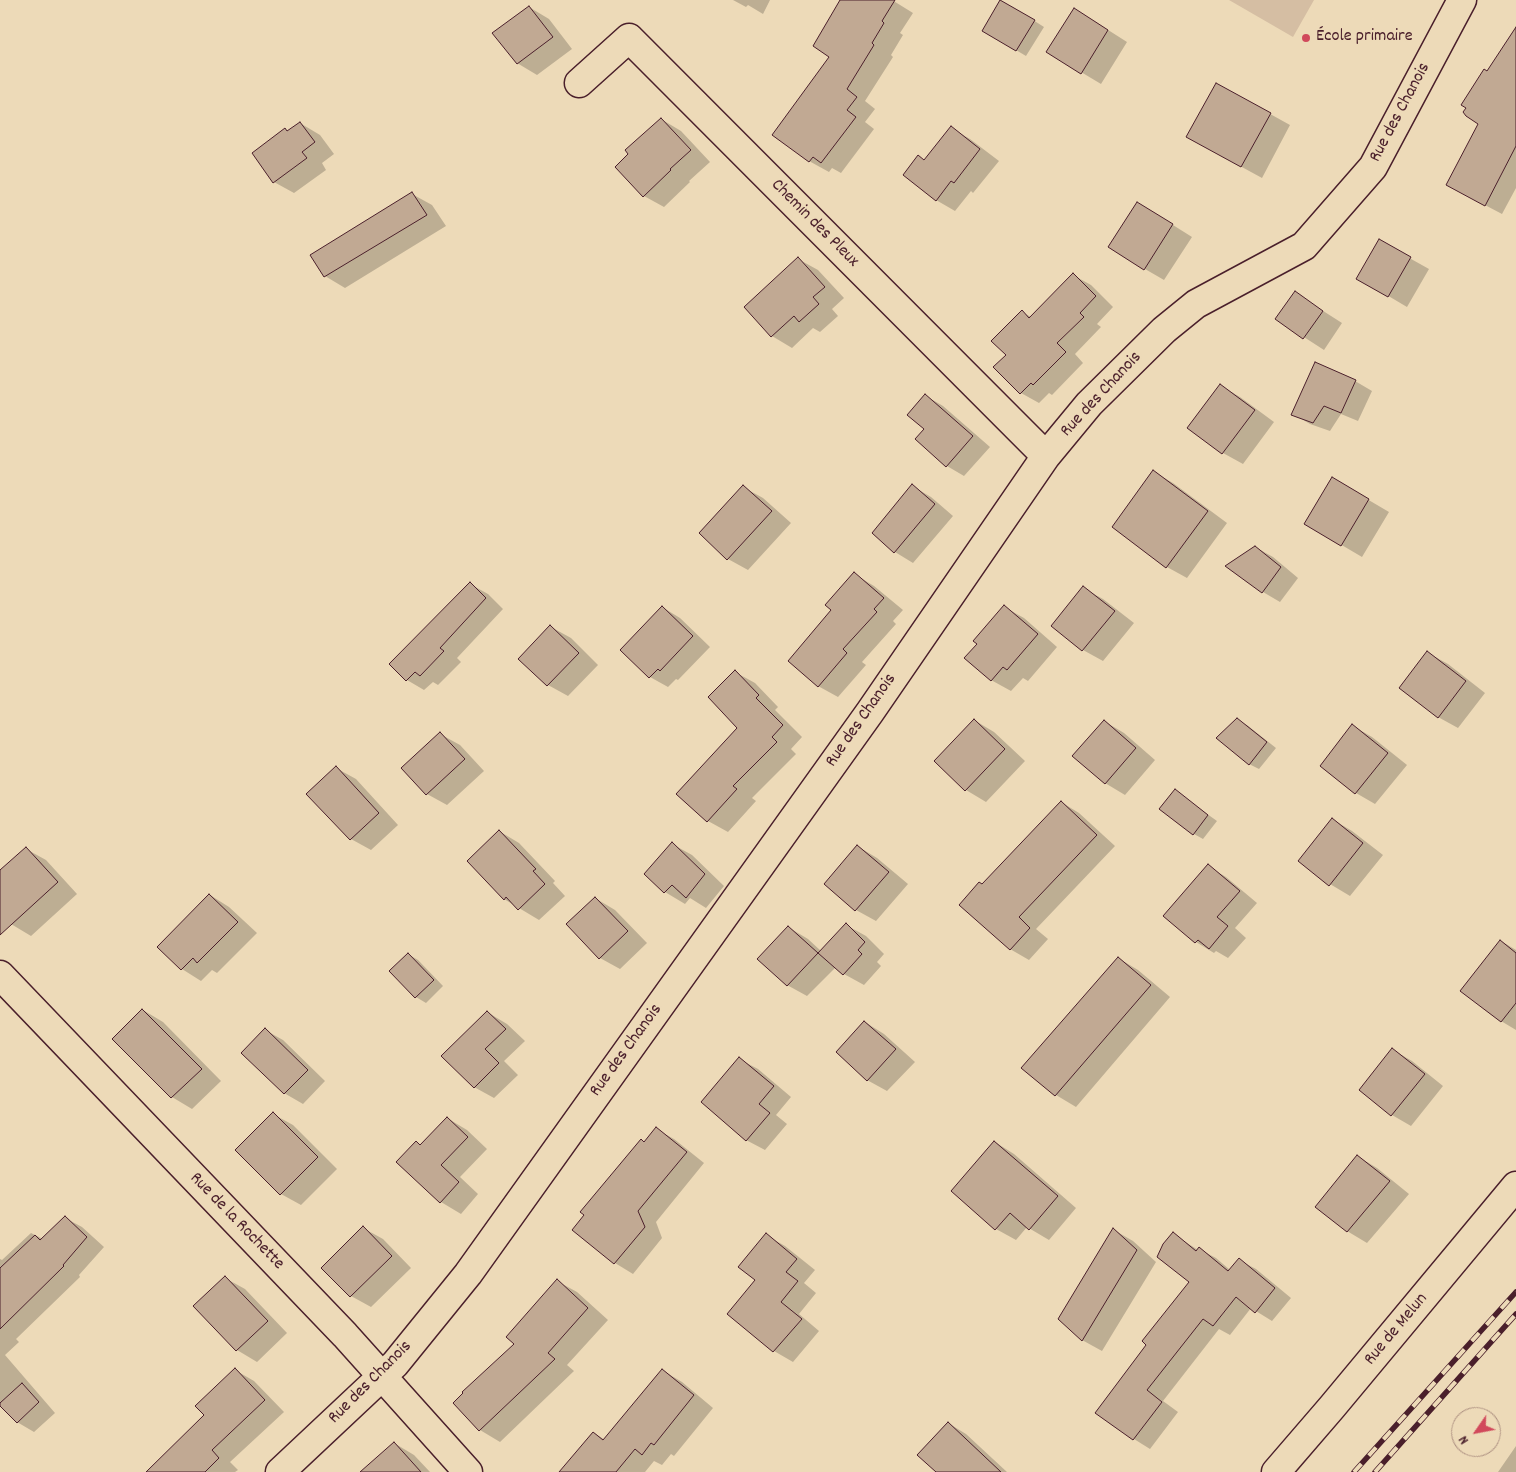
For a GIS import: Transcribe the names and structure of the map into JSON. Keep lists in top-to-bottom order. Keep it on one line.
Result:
{"streets":{"street":["Rue des Chanois","Chemin des Pleux","Rue de la Rochette","Rue de Melun"]},"crossings":[["Rue des Chanois","Chemin des Pleux"],["Rue des Chanois","Rue de la Rochette"]],"places":["École primaire"],"north":"bottom left"}
